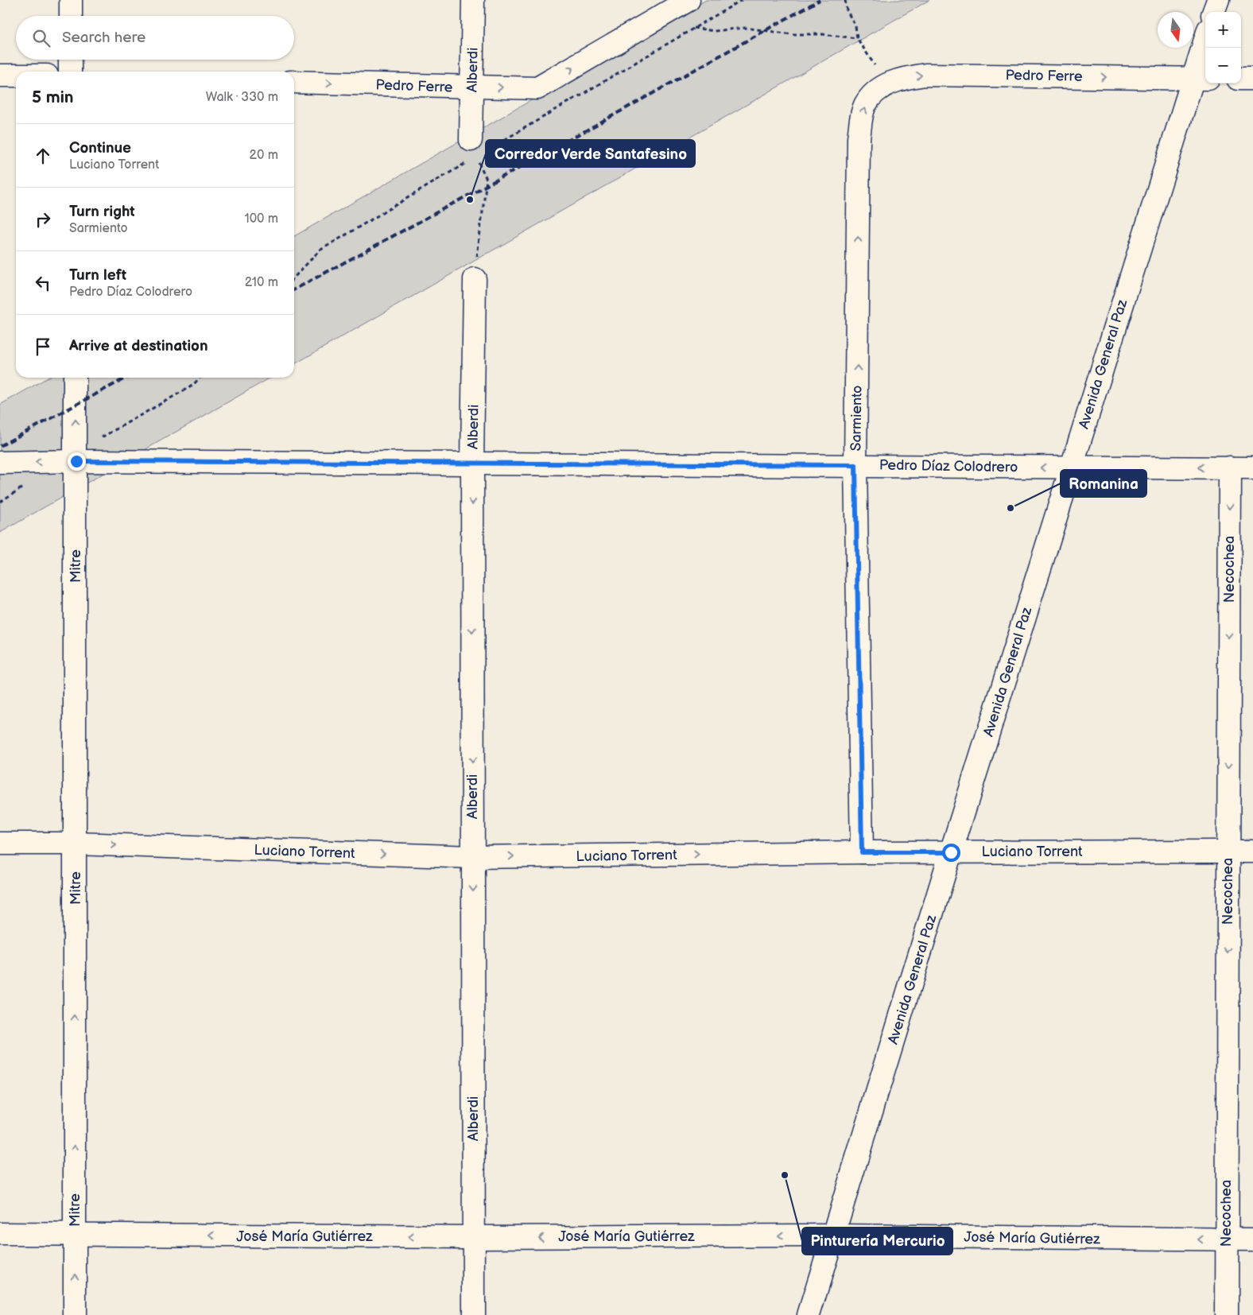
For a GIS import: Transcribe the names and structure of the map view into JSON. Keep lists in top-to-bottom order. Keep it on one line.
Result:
{"streets":{"street":["Alberdi","Pedro Ferre","Avenida General Paz","Sarmiento","Pedro Díaz Colodrero","Mitre","Necochea","Luciano Torrent","José María Gutiérrez"]},"crossings":[["Alberdi","Pedro Ferre"],["Alberdi","Pedro Díaz Colodrero"],["Alberdi","Luciano Torrent"],["Alberdi","José María Gutiérrez"],["Pedro Ferre","Avenida General Paz"],["Pedro Ferre","Sarmiento"],["Avenida General Paz","Pedro Díaz Colodrero"],["Avenida General Paz","Luciano Torrent"],["Avenida General Paz","José María Gutiérrez"],["Sarmiento","Pedro Díaz Colodrero"],["Sarmiento","Luciano Torrent"],["Pedro Díaz Colodrero","Mitre"],["Pedro Díaz Colodrero","Necochea"],["Mitre","Luciano Torrent"],["Mitre","José María Gutiérrez"],["Necochea","Luciano Torrent"],["Necochea","José María Gutiérrez"]],"one_way":["Alberdi","Pedro Ferre","Sarmiento","Pedro Díaz Colodrero","Mitre","Necochea","Luciano Torrent","José María Gutiérrez"],"places":["Corredor Verde Santafesino","Romanina","Pinturería Mercurio"],"north":"bottom","page":{"map_buttons":["+","−"],"search":"Search here","heading":["5 min","Walk · 330 m"],"list":[["Continue","Luciano Torrent","20 m"],["Turn right","Sarmiento","100 m"],["Turn left","Pedro Díaz Colodrero","210 m"],"Arrive at destination"]}}
